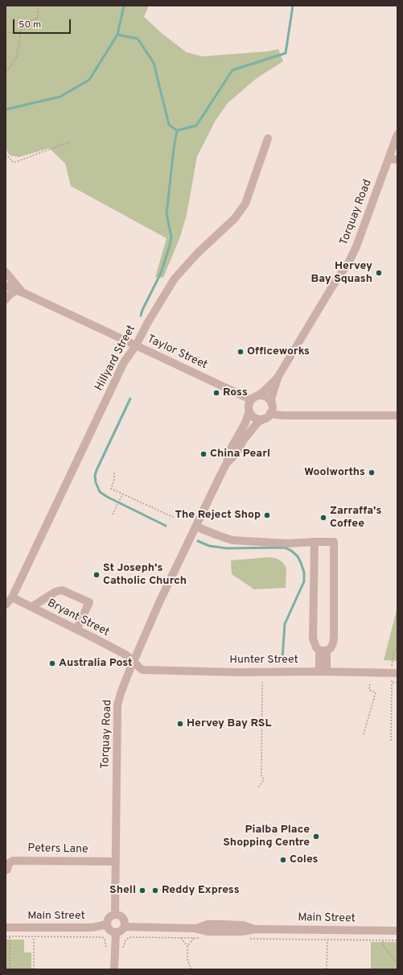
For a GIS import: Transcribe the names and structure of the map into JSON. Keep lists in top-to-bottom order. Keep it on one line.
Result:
{"streets":{"street":["Torquay Road","Taylor Street","Hillyard Street","Bryant Street","Hunter Street","Peters Lane","Main Street"]},"crossings":[["Torquay Road","Taylor Street"],["Torquay Road","Bryant Street"],["Torquay Road","Hunter Street"],["Torquay Road","Peters Lane"],["Torquay Road","Main Street"],["Taylor Street","Hillyard Street"],["Hillyard Street","Bryant Street"],["Bryant Street","Hunter Street"]],"places":["Hervey Bay Squash","Officeworks","Ross","China Pearl","Woolworths","The Reject Shop","Zarraffa's Coffee","St Joseph's Catholic Church","Australia Post","Hervey Bay RSL","Pialba Place Shopping Centre","Coles","Shell","Reddy Express"],"scale_bar":"50 m"}
